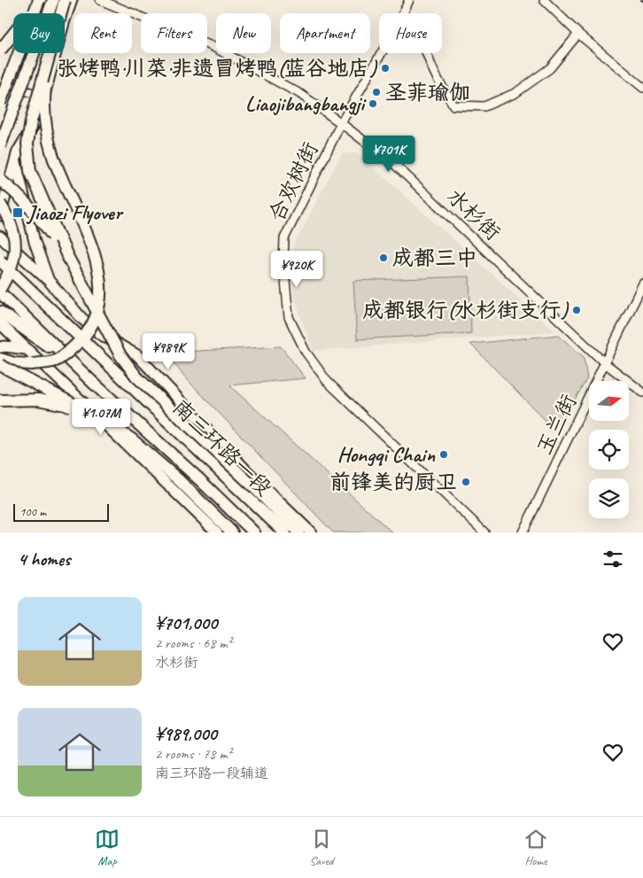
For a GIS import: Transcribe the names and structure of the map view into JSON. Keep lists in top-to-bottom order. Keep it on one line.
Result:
{"streets":{"highway":["南三环路一段"],"street":["合欢树街","水杉街","玉兰街"]},"crossings":[["合欢树街","水杉街"],["水杉街","玉兰街"]],"places":{"other":["张烤鸭·川菜·非遗冒烤鸭(蓝谷地店)","圣菲瑜伽","Liaojibangbangji","成都三中","成都银行(水杉街支行)","Hongqi Chain","前锋美的厨卫"],"transit":["Jiaozi Flyover"]},"scale_bar":"100 m","north":"right","page":{"chip":["Buy","Rent","Filters","New","Apartment","House"],"price":["¥701K","¥920K","¥989K","¥1.07M"],"scale":"100 m","heading":"4 homes","list":[{"name":"¥701,000","note":"2 rooms · 68 m² · 水杉街"},{"name":"¥989,000","note":"2 rooms · 78 m² · 南三环路一段辅道"}],"tabs":["Map","Saved","Home"]}}
